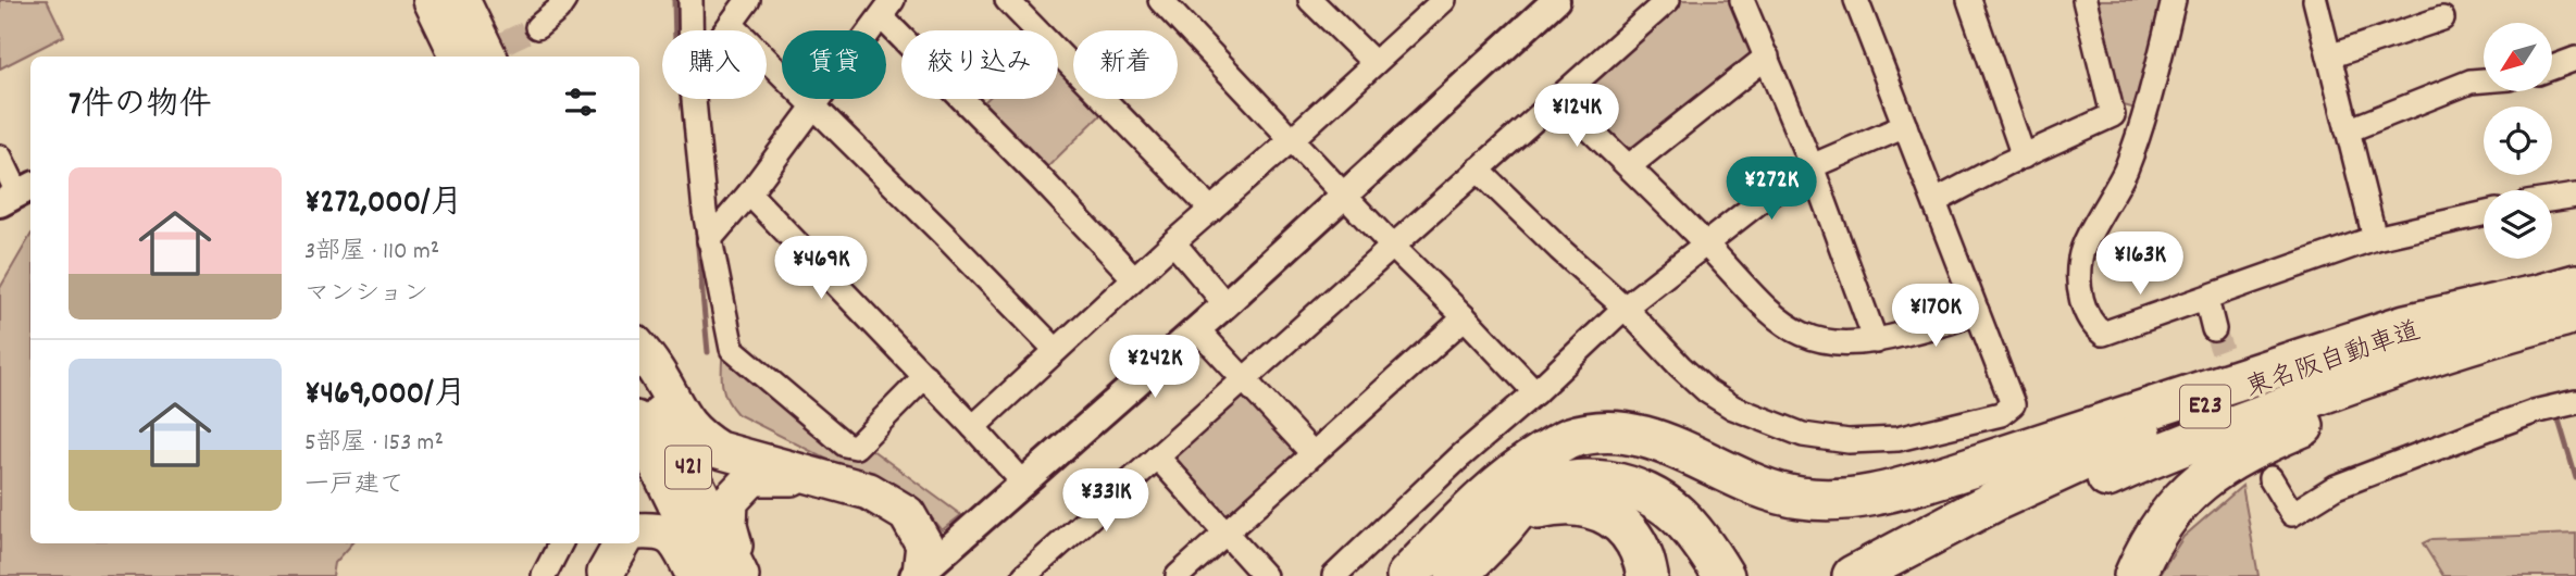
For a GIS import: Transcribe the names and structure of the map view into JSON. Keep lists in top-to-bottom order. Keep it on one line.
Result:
{"streets":{"highway":["東名阪自動車道","E23","421"]},"north":"bottom left","page":{"chip":["購入","賃貸","絞り込み","新着"],"heading":"7件の物件","price":["¥124K","¥272K","¥163K","¥469K","¥170K","¥242K","¥331K"],"list":[{"name":"¥272,000/月","note":"3部屋 · 110 m² · マンション"},{"name":"¥469,000/月","note":"5部屋 · 153 m² · 一戸建て"}]}}
